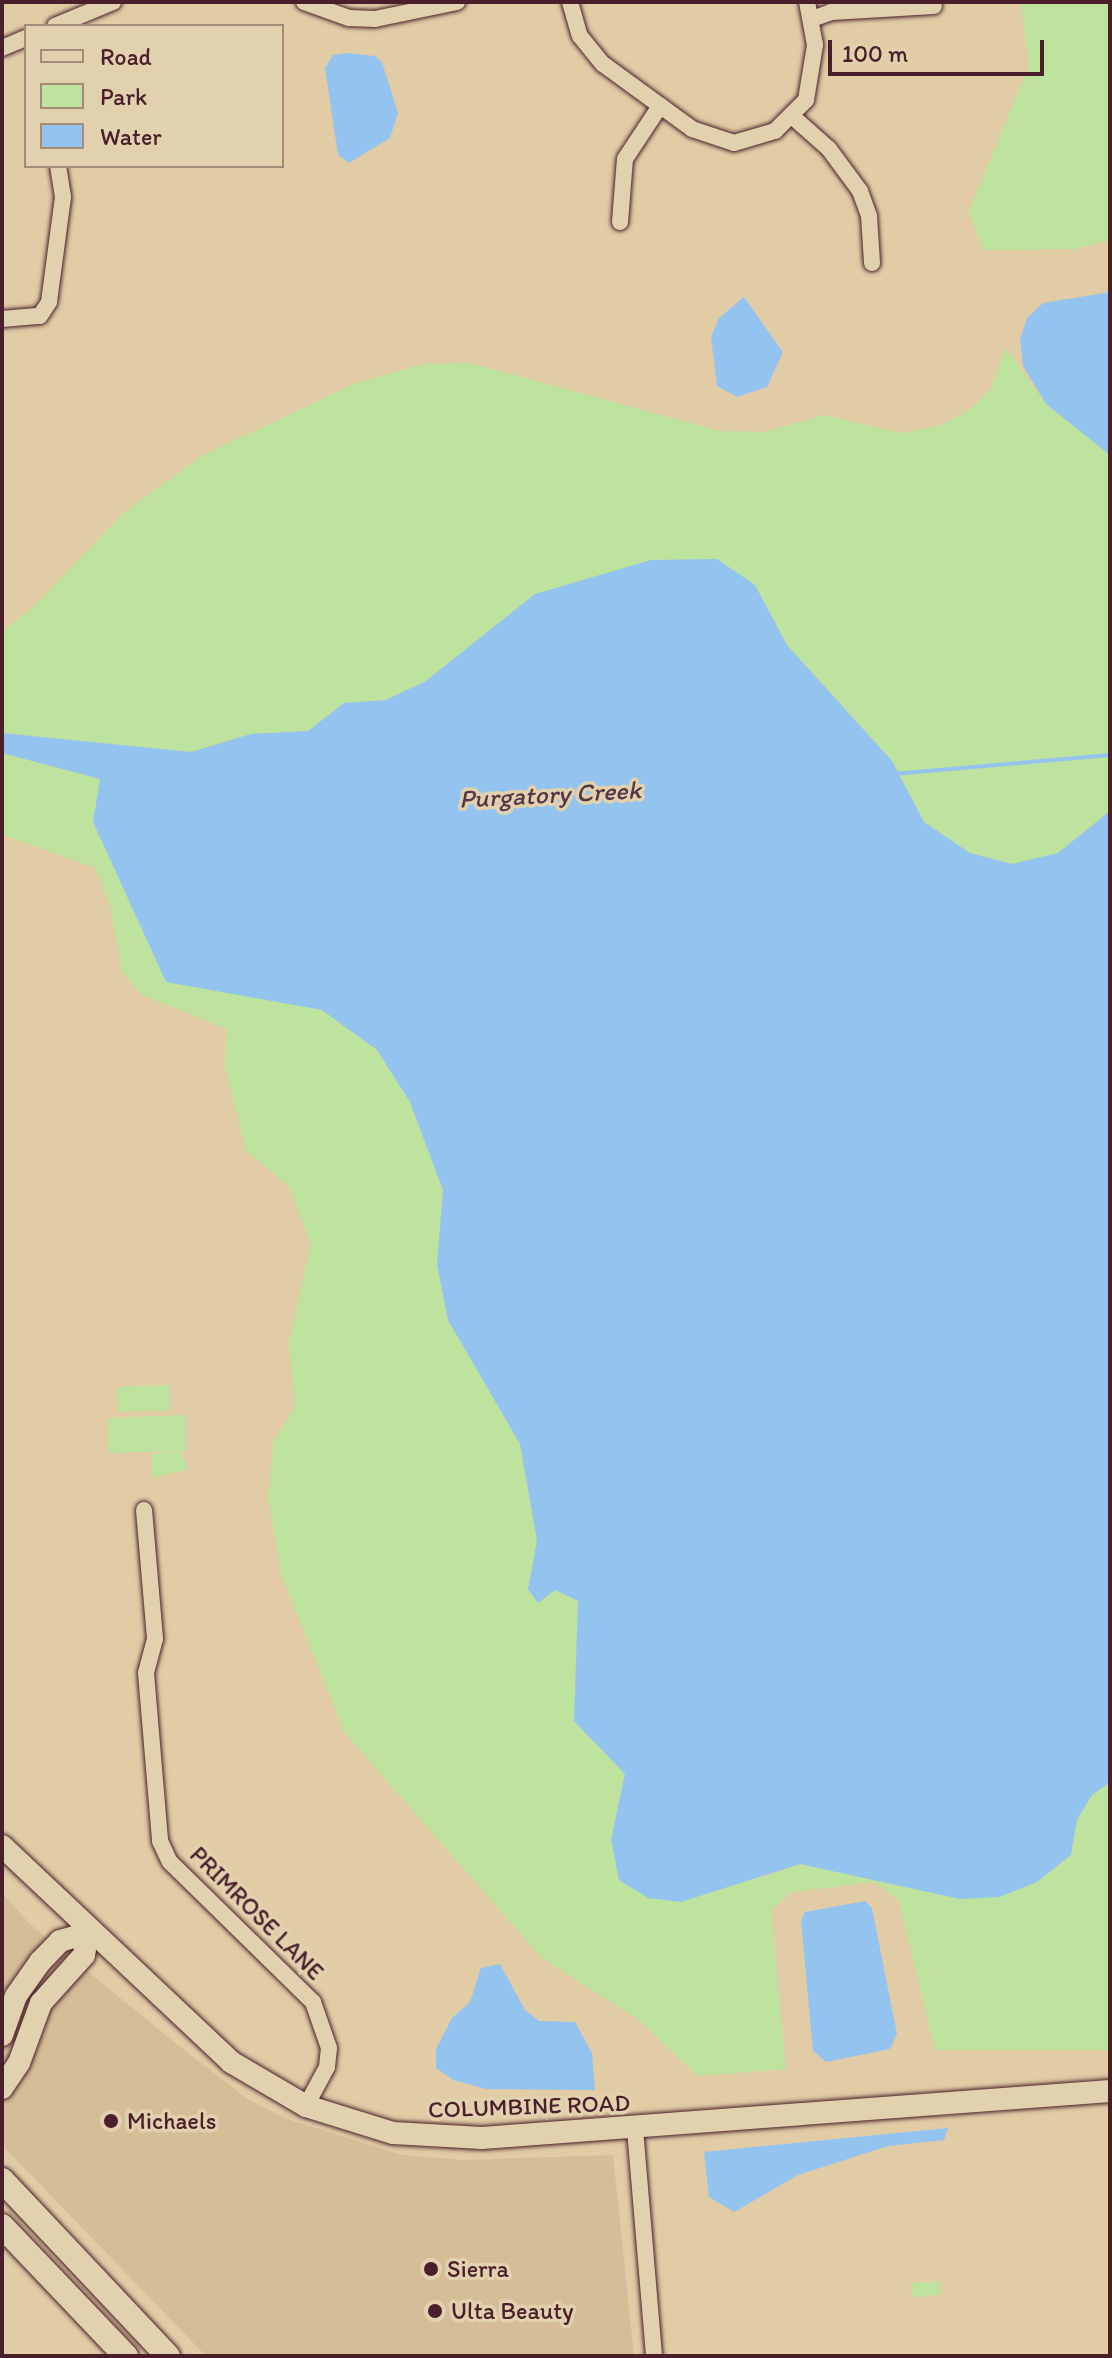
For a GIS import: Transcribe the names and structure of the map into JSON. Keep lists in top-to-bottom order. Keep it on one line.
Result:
{"streets":{"street":["PRIMROSE LANE","COLUMBINE ROAD"]},"crossings":[["PRIMROSE LANE","COLUMBINE ROAD"]],"water":["Purgatory Creek"],"places":["Michaels","Sierra","Ulta Beauty"],"legend":["Road","Park","Water"],"scale_bar":"100 m"}
